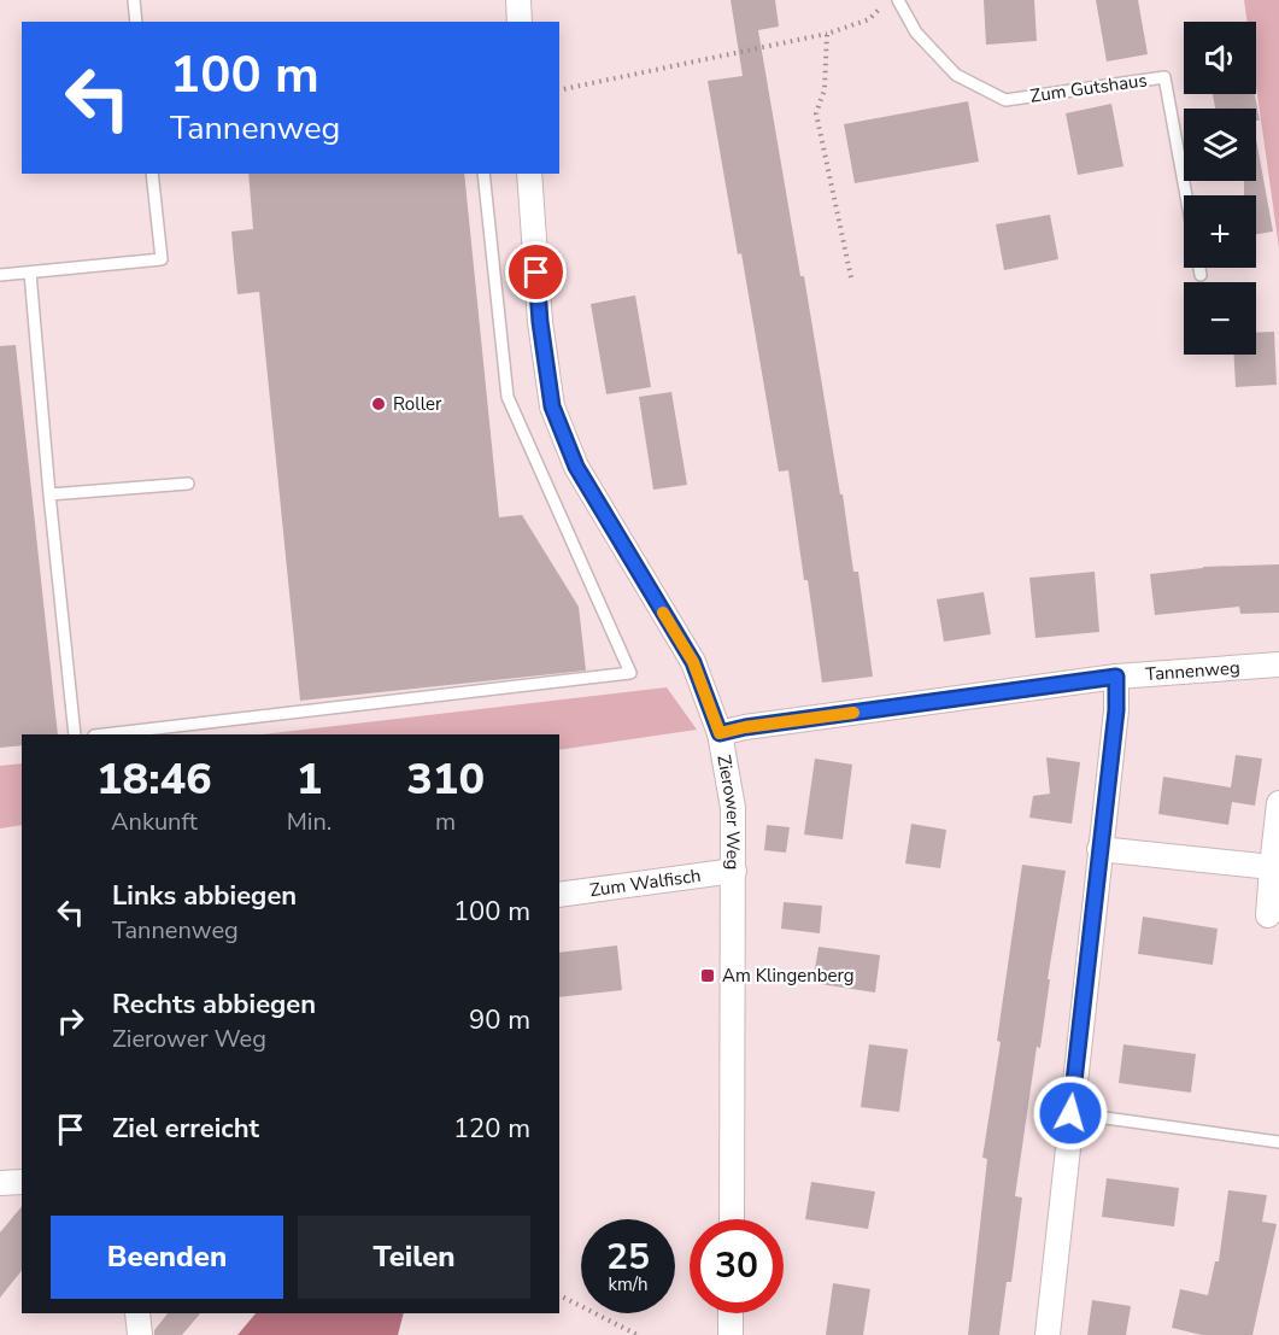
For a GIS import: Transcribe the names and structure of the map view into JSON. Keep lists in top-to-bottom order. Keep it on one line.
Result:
{"streets":{"street":["Tannenweg","Zierower Weg","Zum Walfisch"],"lane":["Zum Gutshaus"]},"crossings":[["Tannenweg","Zierower Weg"],["Zierower Weg","Zum Walfisch"]],"places":{"other":["Roller"],"transit":["Am Klingenberg"]},"page":{"map_buttons":["+","−"],"turn":["100 m","Tannenweg"],"eta":["18:46","Ankunft","1","Min.","310","m"],"list":[{"name":"Links abbiegen","note":"Tannenweg","value":"100 m"},{"name":"Rechts abbiegen","note":"Zierower Weg","value":"90 m"},{"name":"Ziel erreicht","value":"120 m"}],"buttons":["Beenden","Teilen"],"speed":"25 km/h","limit":"30"}}
